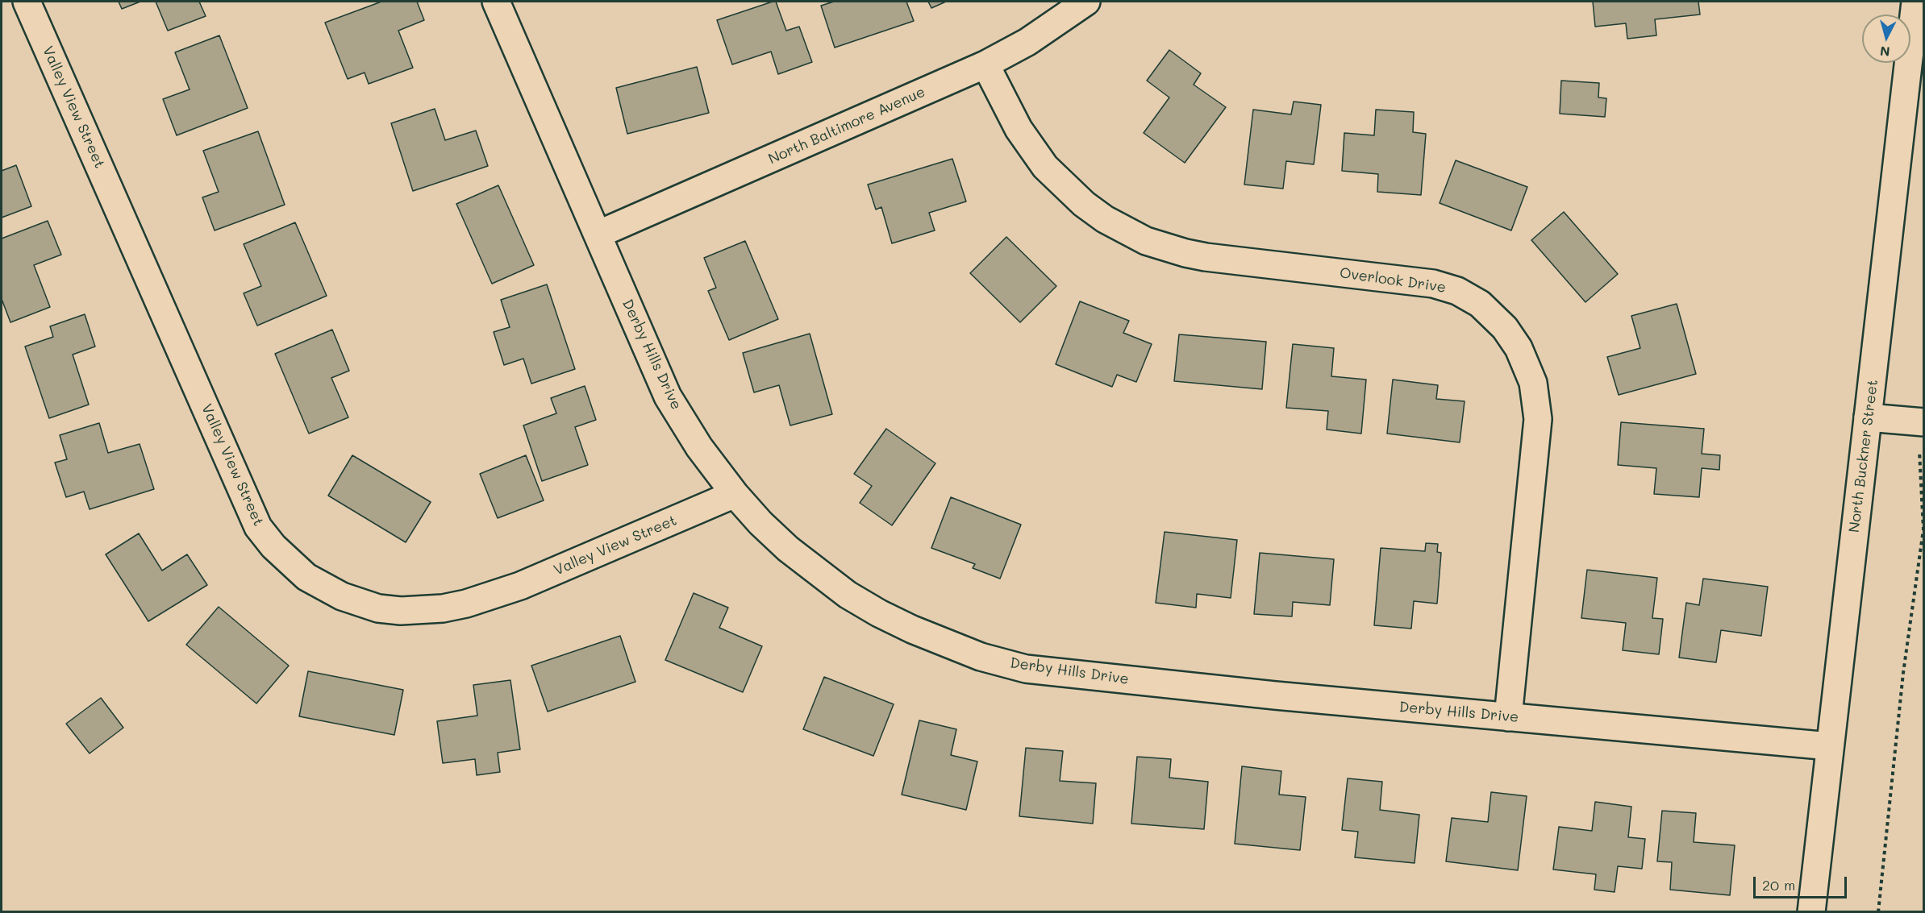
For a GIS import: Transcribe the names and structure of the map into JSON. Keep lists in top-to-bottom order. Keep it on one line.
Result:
{"streets":{"street":["Valley View Street","North Baltimore Avenue","Overlook Drive","Derby Hills Drive","North Buckner Street"]},"crossings":[["Valley View Street","Derby Hills Drive"],["North Baltimore Avenue","Overlook Drive"],["North Baltimore Avenue","Derby Hills Drive"],["Overlook Drive","Derby Hills Drive"],["Derby Hills Drive","North Buckner Street"]],"scale_bar":"20 m","north":"bottom"}
